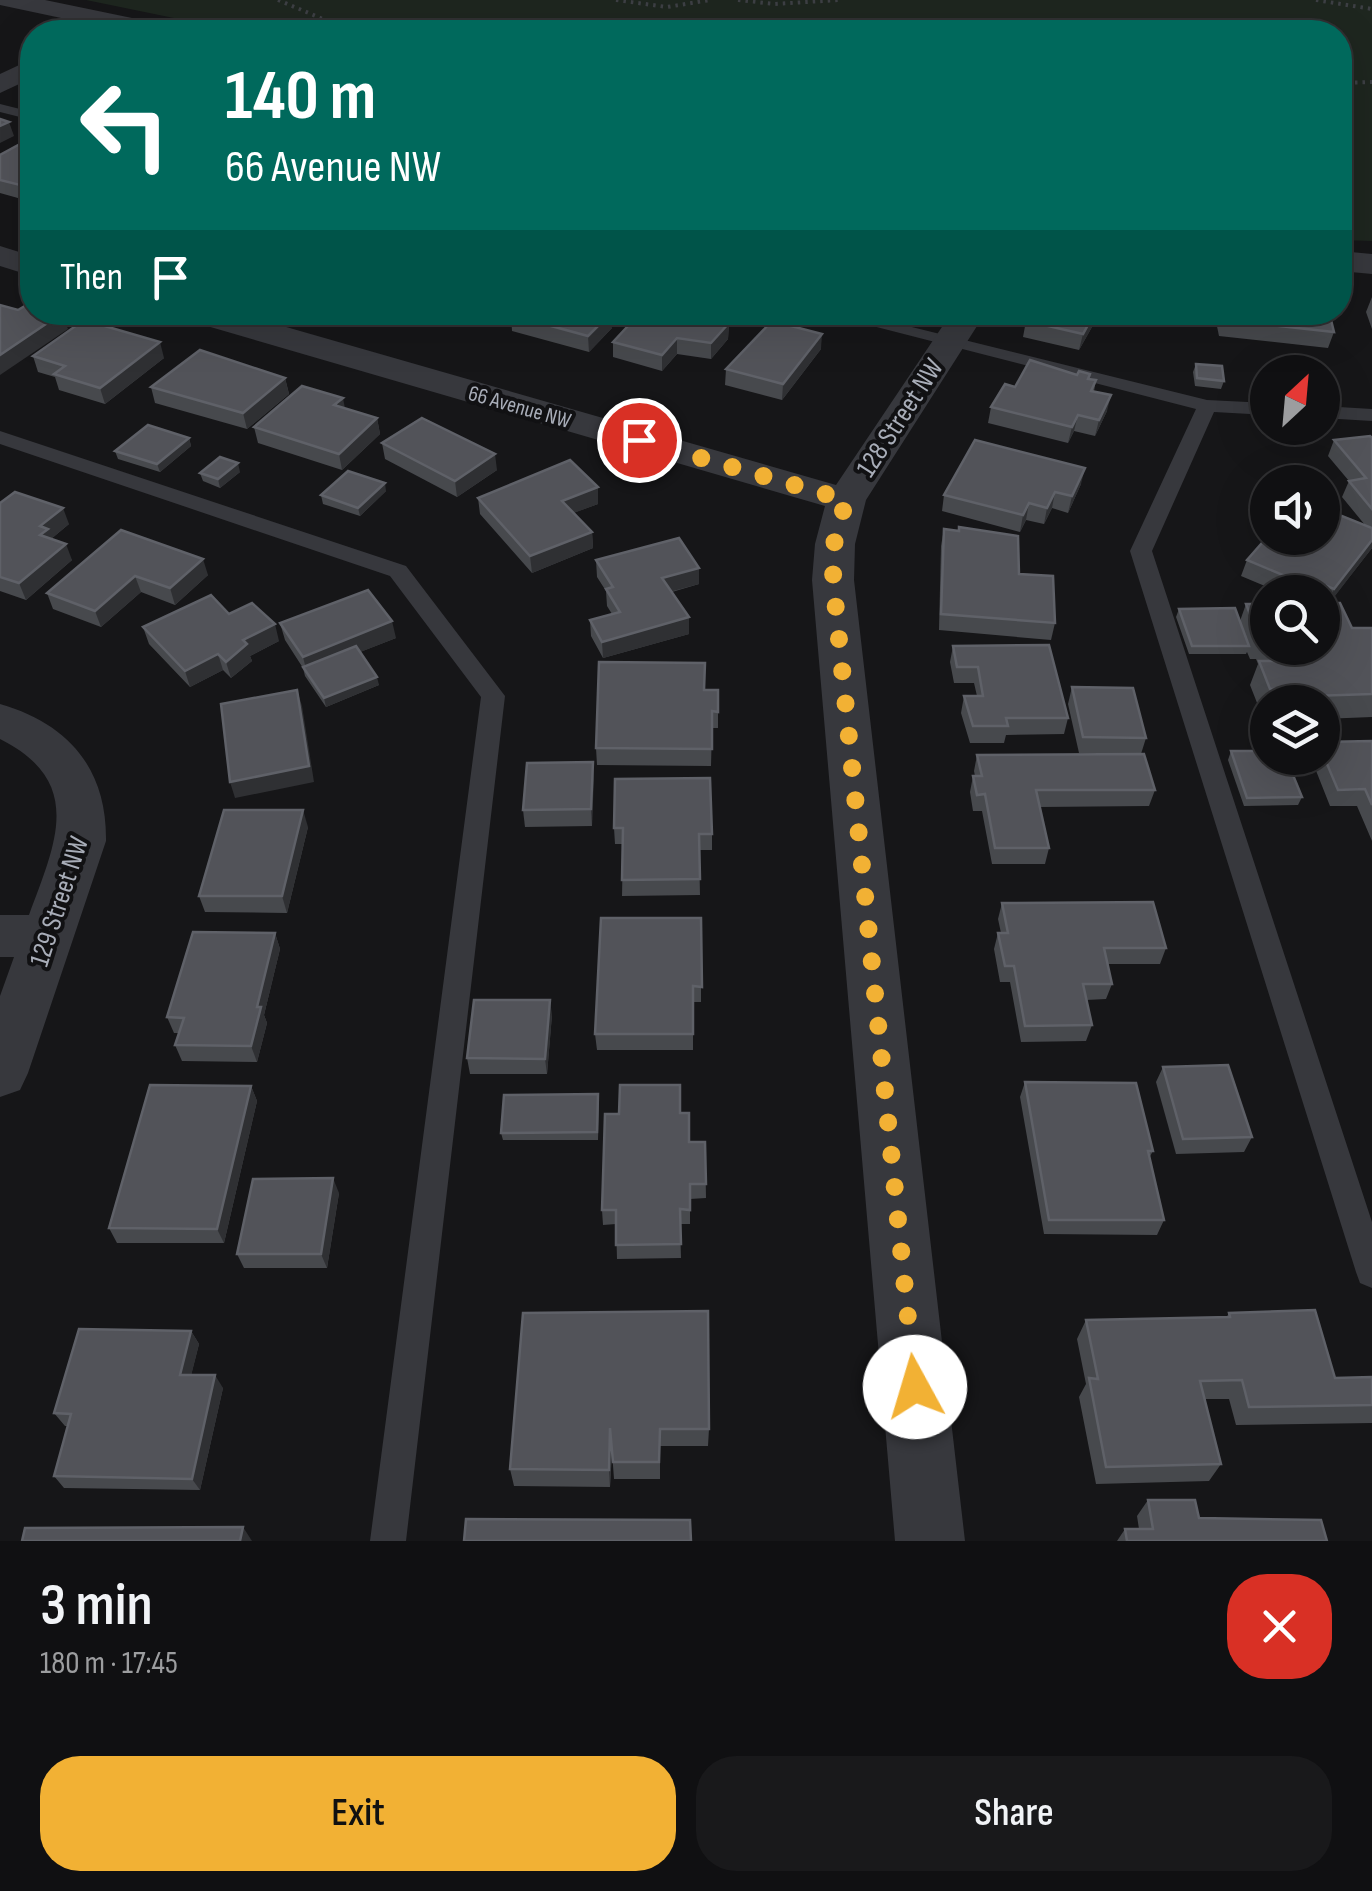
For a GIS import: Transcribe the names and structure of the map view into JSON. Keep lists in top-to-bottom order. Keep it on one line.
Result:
{"streets":{"street":["66 Avenue NW","128 Street NW","129 Street NW"]},"crossings":[["66 Avenue NW","128 Street NW"]],"north":"top right","page":{"turn":["140 m","66 Avenue NW"],"then":"Then","heading":["3 min","180 m · 17:45"],"buttons":["Exit","Share"]}}
